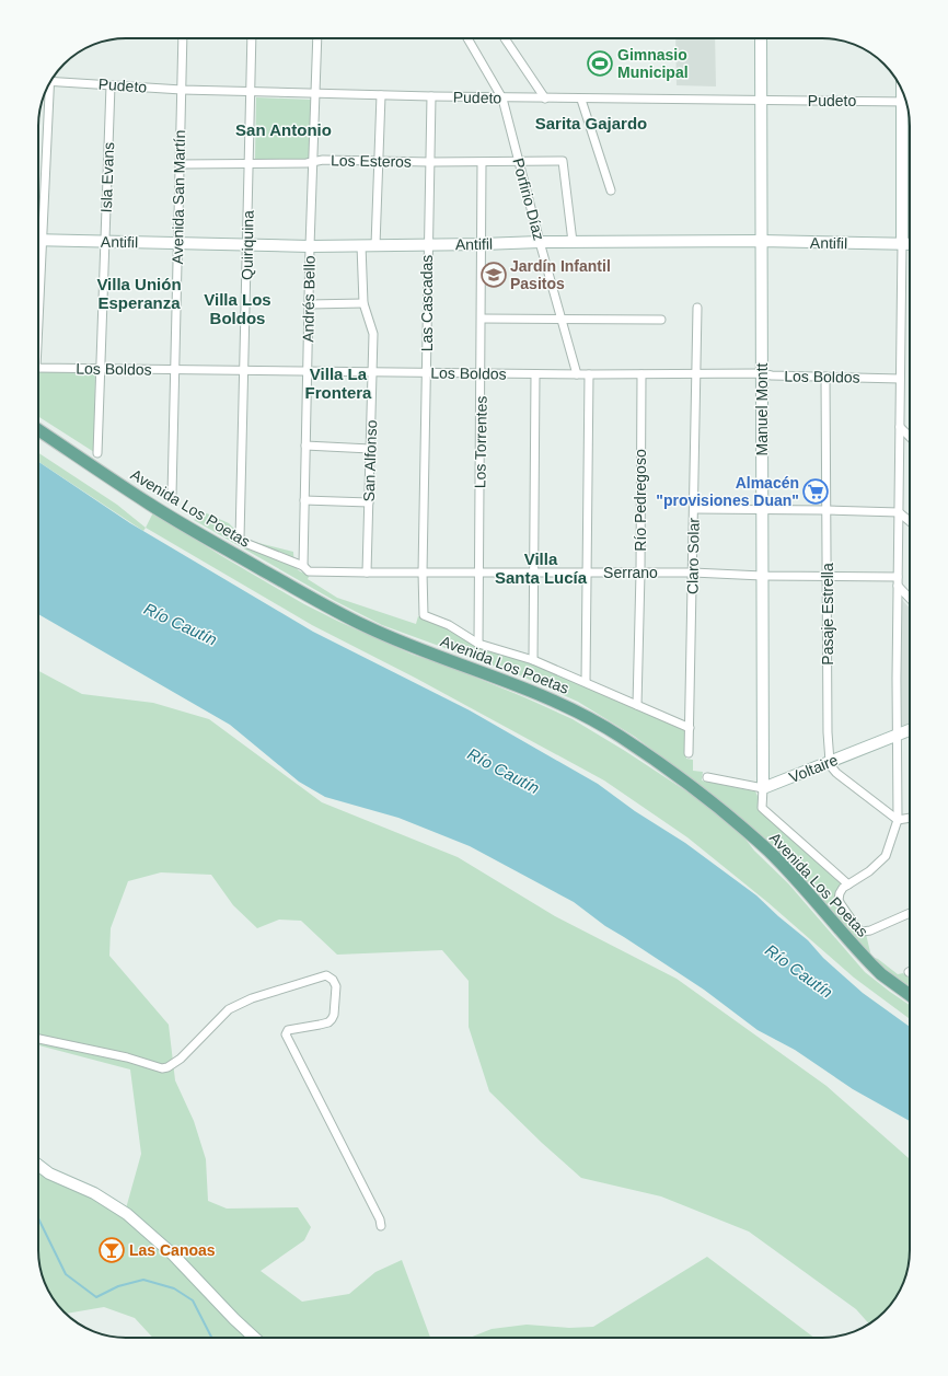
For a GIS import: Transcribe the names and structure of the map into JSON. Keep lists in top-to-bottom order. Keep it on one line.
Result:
{"streets":{"main road":["Avenida Los Poetas"],"street":["Pudeto","Los Esteros","Isla Evans","Avenida San Martín","Porfirio Díaz","Antifil","Quiriquina","Andrés Bello","Las Cascadas","Los Boldos","Manuel Montt","Los Torrentes","San Alfonso","Río Pedregoso","Claro Solar","Serrano","Pasaje Estrella","Voltaire"]},"crossings":[["Pudeto","Isla Evans"],["Pudeto","Avenida San Martín"],["Pudeto","Porfirio Díaz"],["Pudeto","Quiriquina"],["Pudeto","Andrés Bello"],["Pudeto","Las Cascadas"],["Pudeto","Manuel Montt"],["Los Esteros","Avenida San Martín"],["Los Esteros","Porfirio Díaz"],["Los Esteros","Antifil"],["Los Esteros","Quiriquina"],["Los Esteros","Andrés Bello"],["Los Esteros","Las Cascadas"],["Los Esteros","Los Torrentes"],["Isla Evans","Antifil"],["Isla Evans","Los Boldos"],["Avenida San Martín","Antifil"],["Avenida San Martín","Los Boldos"],["Porfirio Díaz","Antifil"],["Porfirio Díaz","Los Boldos"],["Antifil","Quiriquina"],["Antifil","Andrés Bello"],["Antifil","Las Cascadas"],["Antifil","Manuel Montt"],["Antifil","Los Torrentes"],["Antifil","San Alfonso"],["Quiriquina","Los Boldos"],["Quiriquina","Serrano"],["Andrés Bello","Los Boldos"],["Andrés Bello","Serrano"],["Las Cascadas","Los Boldos"],["Las Cascadas","Los Torrentes"],["Las Cascadas","Serrano"],["Los Boldos","Manuel Montt"],["Los Boldos","Los Torrentes"],["Los Boldos","San Alfonso"],["Los Boldos","Río Pedregoso"],["Los Boldos","Claro Solar"],["Los Boldos","Pasaje Estrella"],["Manuel Montt","Serrano"],["Manuel Montt","Voltaire"],["Los Torrentes","Serrano"],["San Alfonso","Serrano"],["Río Pedregoso","Serrano"],["Claro Solar","Serrano"],["Serrano","Pasaje Estrella"],["Pasaje Estrella","Voltaire"]],"districts":["Sarita Gajardo","San Antonio","Villa Unión Esperanza","Villa Los Boldos","Villa La Frontera","Villa Santa Lucía"],"water":["Río Cautín"],"places":{"sports":["Gimnasio Municipal"],"school or university":["Jardín Infantil Pasitos"],"supermarket":["Almacén \"provisiones Duan\""],"bar":["Las Canoas"]}}
